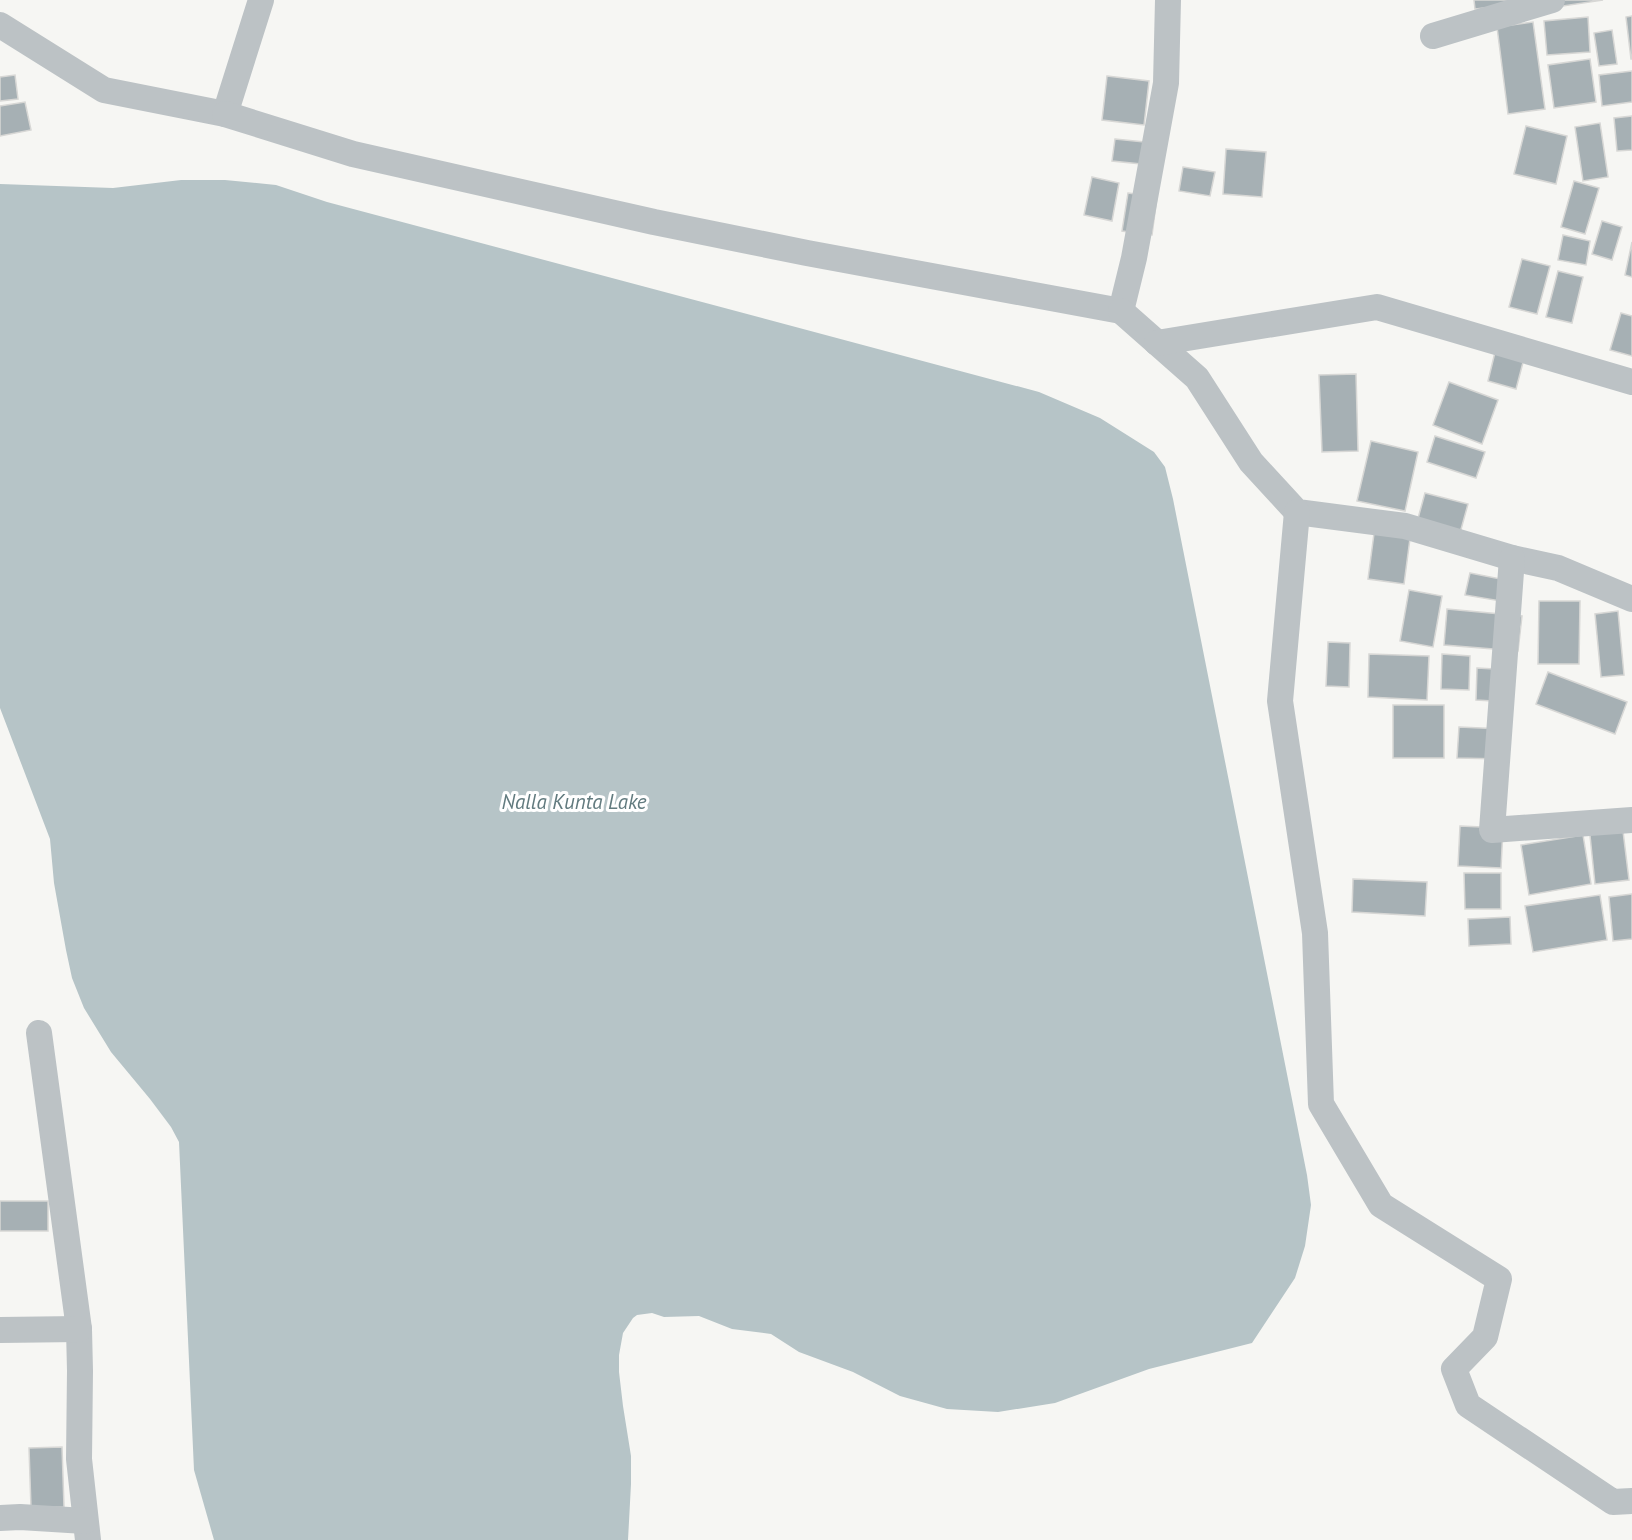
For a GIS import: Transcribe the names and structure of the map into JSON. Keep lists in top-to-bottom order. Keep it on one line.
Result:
{"water":["Nalla Kunta Lake"]}
